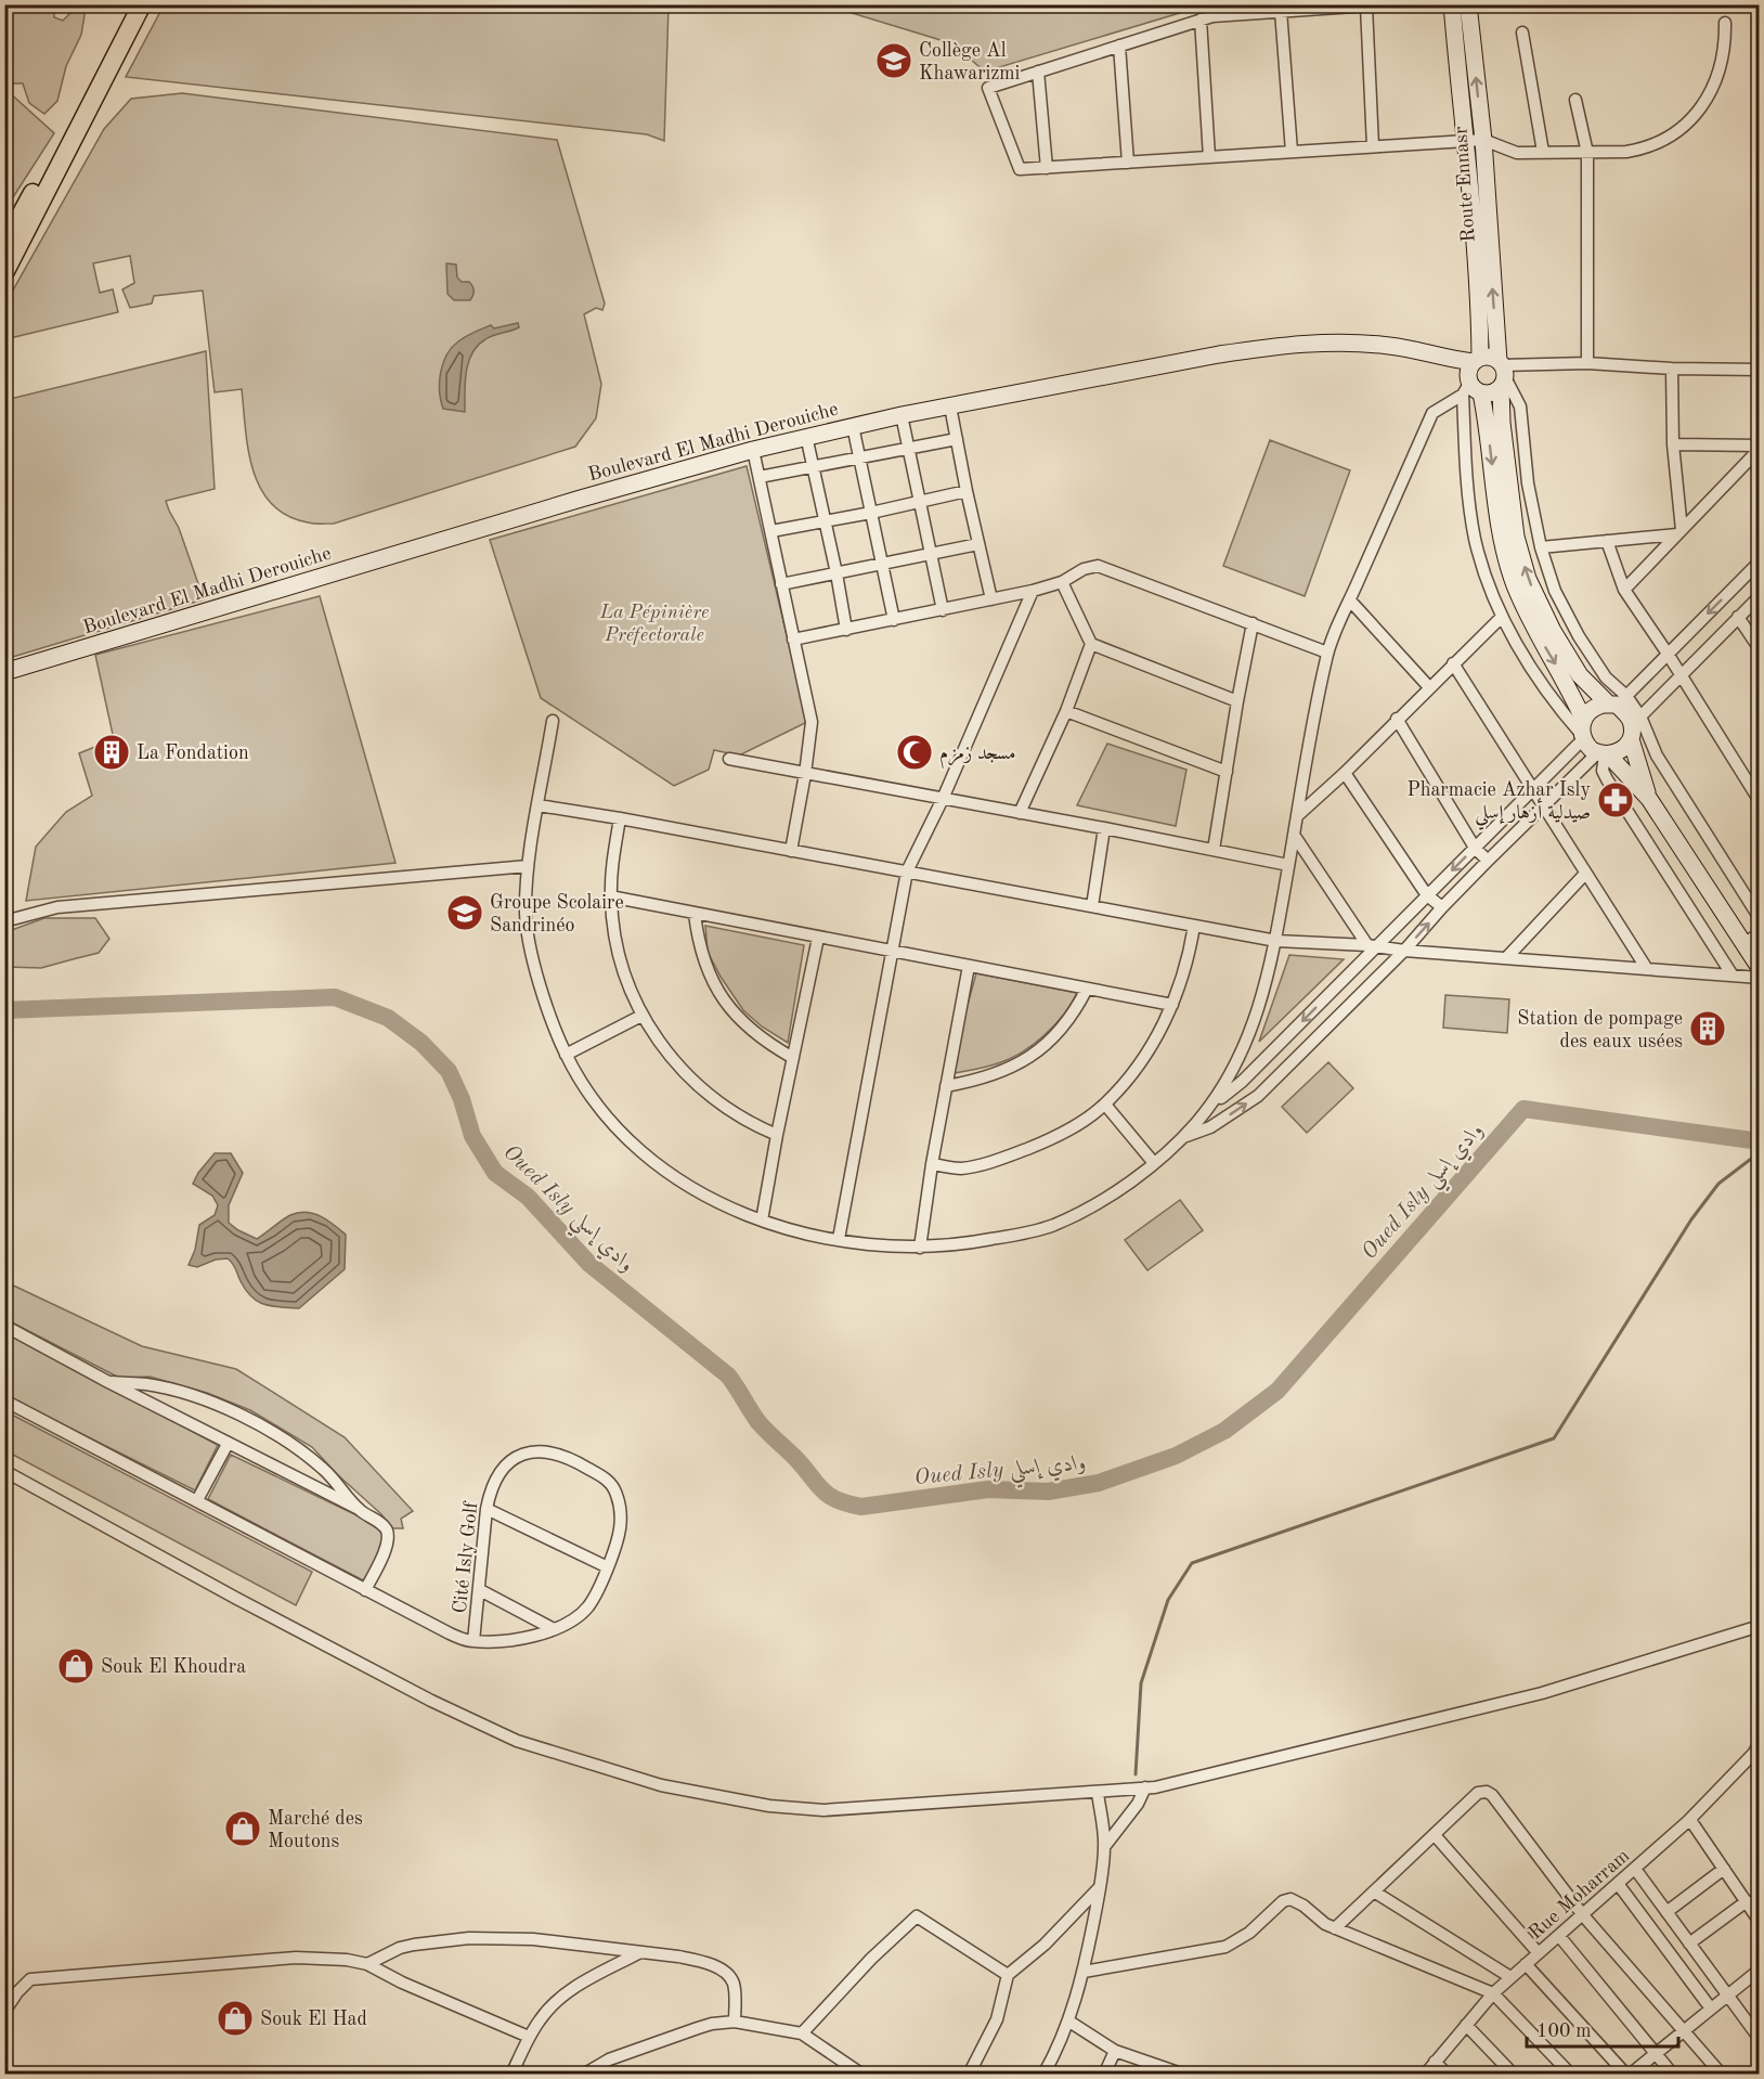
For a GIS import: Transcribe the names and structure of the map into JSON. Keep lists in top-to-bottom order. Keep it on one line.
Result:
{"streets":{"main road":["Route Ennasr","Boulevard El Madhi Derouiche"],"street":["Cité Isly Golf","Rue Moharram"]},"crossings":[["Route Ennasr","Boulevard El Madhi Derouiche"]],"water":["Oued Isly وادي إسلي"],"parks":["La Pépinière Préfectorale"],"places":{"school or university":["Collège Al Khawarizmi","Groupe Scolaire Sandrinéo"],"building":["La Fondation","Station de pompage des eaux usées"],"mosque":["مسجد زمزم"],"pharmacy":["Pharmacie Azhar Isly صيدلية أزهار إسلي"],"shop":["Souk El Khoudra","Marché des Moutons","Souk El Had"]},"scale_bar":"100 m"}
